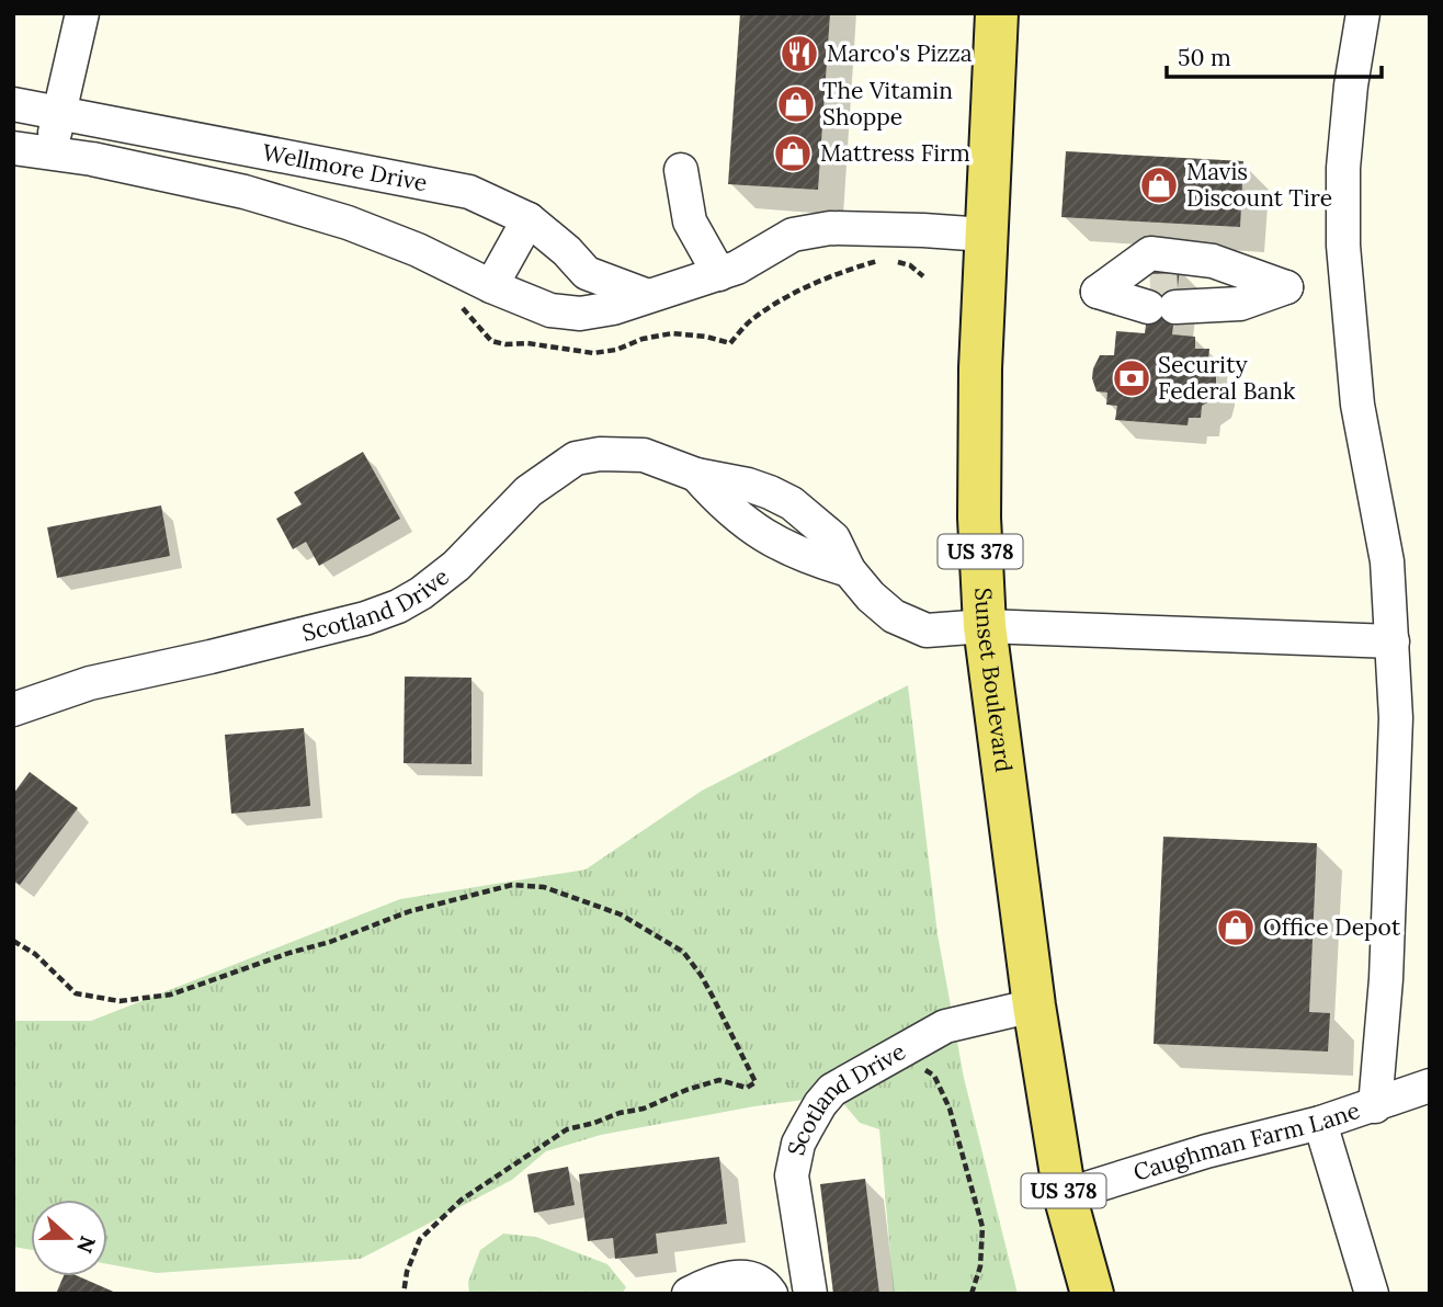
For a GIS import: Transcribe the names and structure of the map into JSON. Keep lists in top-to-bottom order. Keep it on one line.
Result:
{"streets":{"main road":["US 378","Sunset Boulevard"],"street":["Wellmore Drive","Scotland Drive","Caughman Farm Lane"]},"crossings":[["Wellmore Drive","Sunset Boulevard"],["Scotland Drive","Sunset Boulevard"],["Sunset Boulevard","Caughman Farm Lane"]],"places":{"restaurant":["Marco's Pizza"],"shop":["The Vitamin Shoppe","Mattress Firm","Mavis Discount Tire","Office Depot"],"bank":["Security Federal Bank"]},"scale_bar":"50 m","north":"right"}
